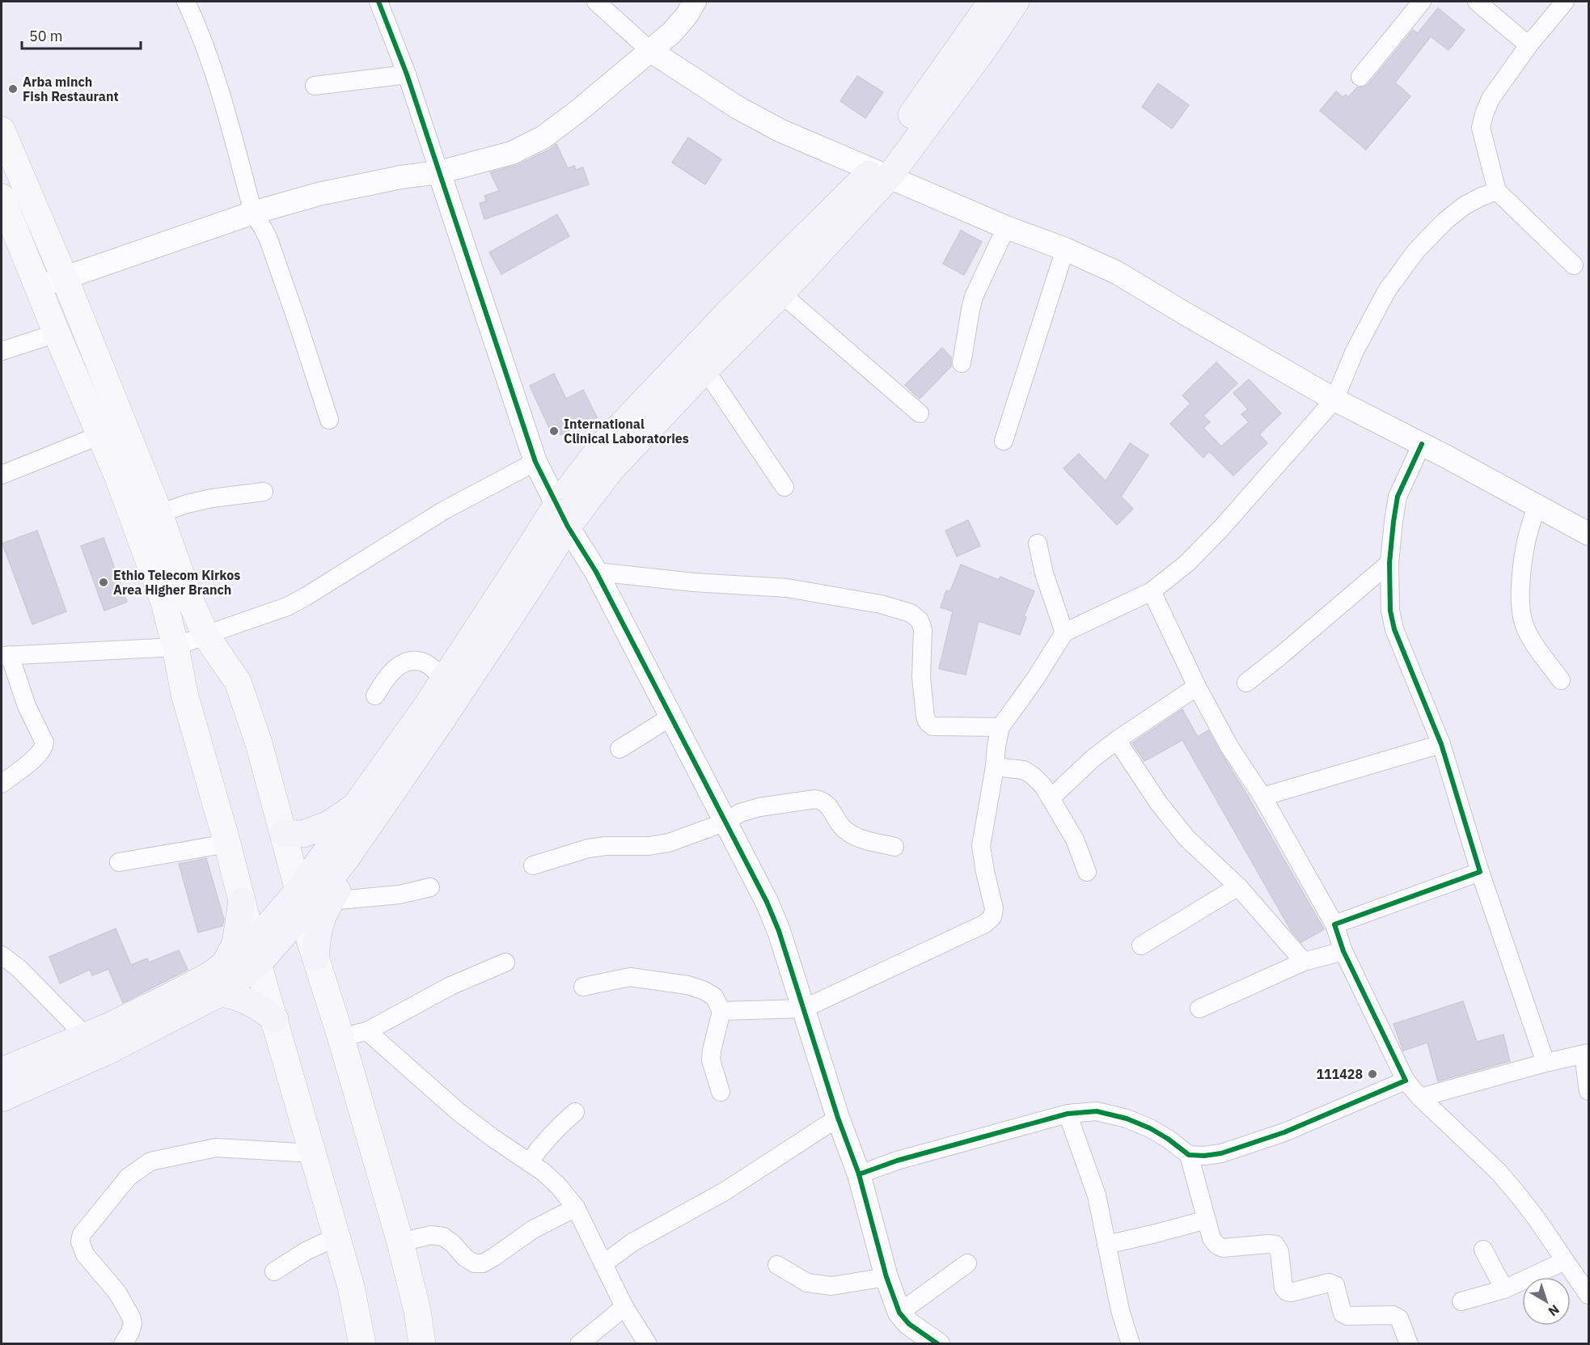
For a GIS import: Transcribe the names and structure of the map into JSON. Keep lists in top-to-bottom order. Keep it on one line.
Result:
{"places":["Arba minch Fish Restaurant","International Clinical Laboratories","Ethio Telecom Kirkos Area Higher Branch","111428"],"scale_bar":"50 m","north":"bottom right"}
